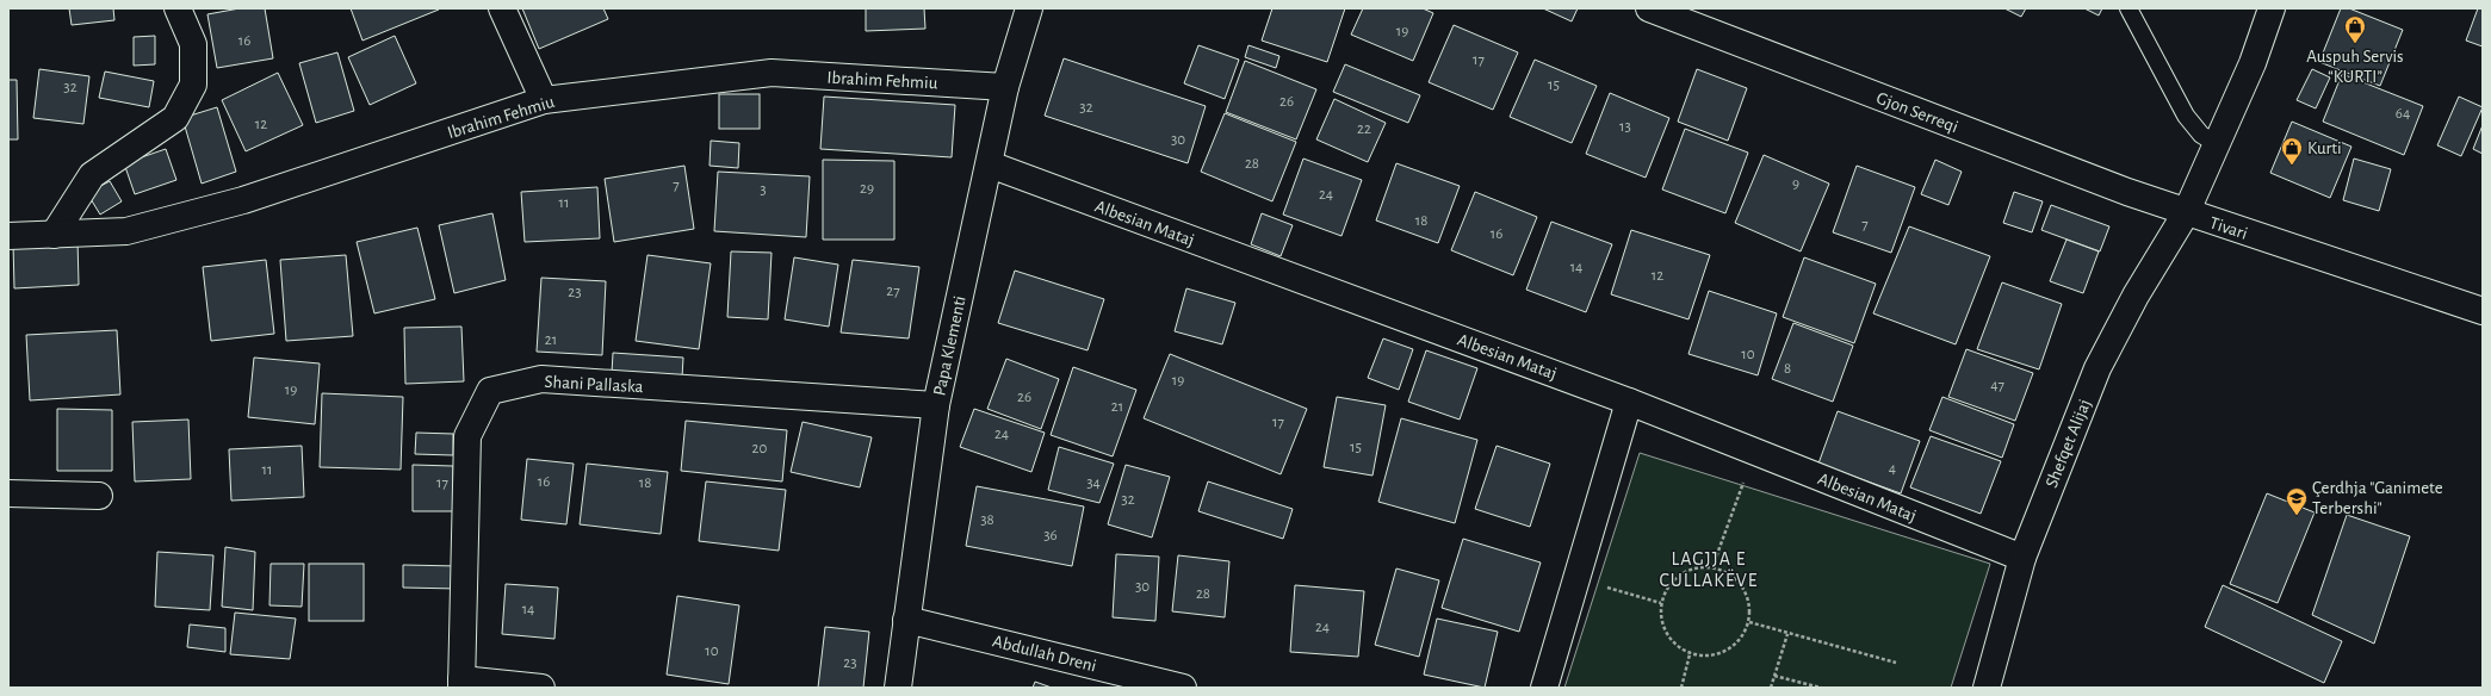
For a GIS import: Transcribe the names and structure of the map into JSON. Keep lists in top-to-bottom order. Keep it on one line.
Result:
{"streets":{"street":["Ibrahim Fehmiu","Gjon Serreqi","Albesian Mataj","Tivari","Papa Klementi","Shani Pallaska","Shefqet Alijaj","Abdullah Dreni"]},"crossings":[["Ibrahim Fehmiu","Papa Klementi"],["Gjon Serreqi","Tivari"],["Gjon Serreqi","Shefqet Alijaj"],["Albesian Mataj","Papa Klementi"],["Albesian Mataj","Shefqet Alijaj"],["Tivari","Shefqet Alijaj"],["Papa Klementi","Shani Pallaska"],["Papa Klementi","Abdullah Dreni"]],"districts":["LAGJJA E CULLAKËVE"],"places":{"shop":["Auspuh Servis “KURTI”","Kurti"],"school or university":["Çerdhja \"Ganimete Terbershi\""]},"house_numbers":["19","16","17","15","32","26","32","64","12","13","22","30","28","9","7","29","3","24","11","18","7","16","14","12","27","23","21","10","8","19","47","19","26","21","17","24","15","20","4","11","16","17","18","34","32","38","36","30","28","14","24","10","23"]}
